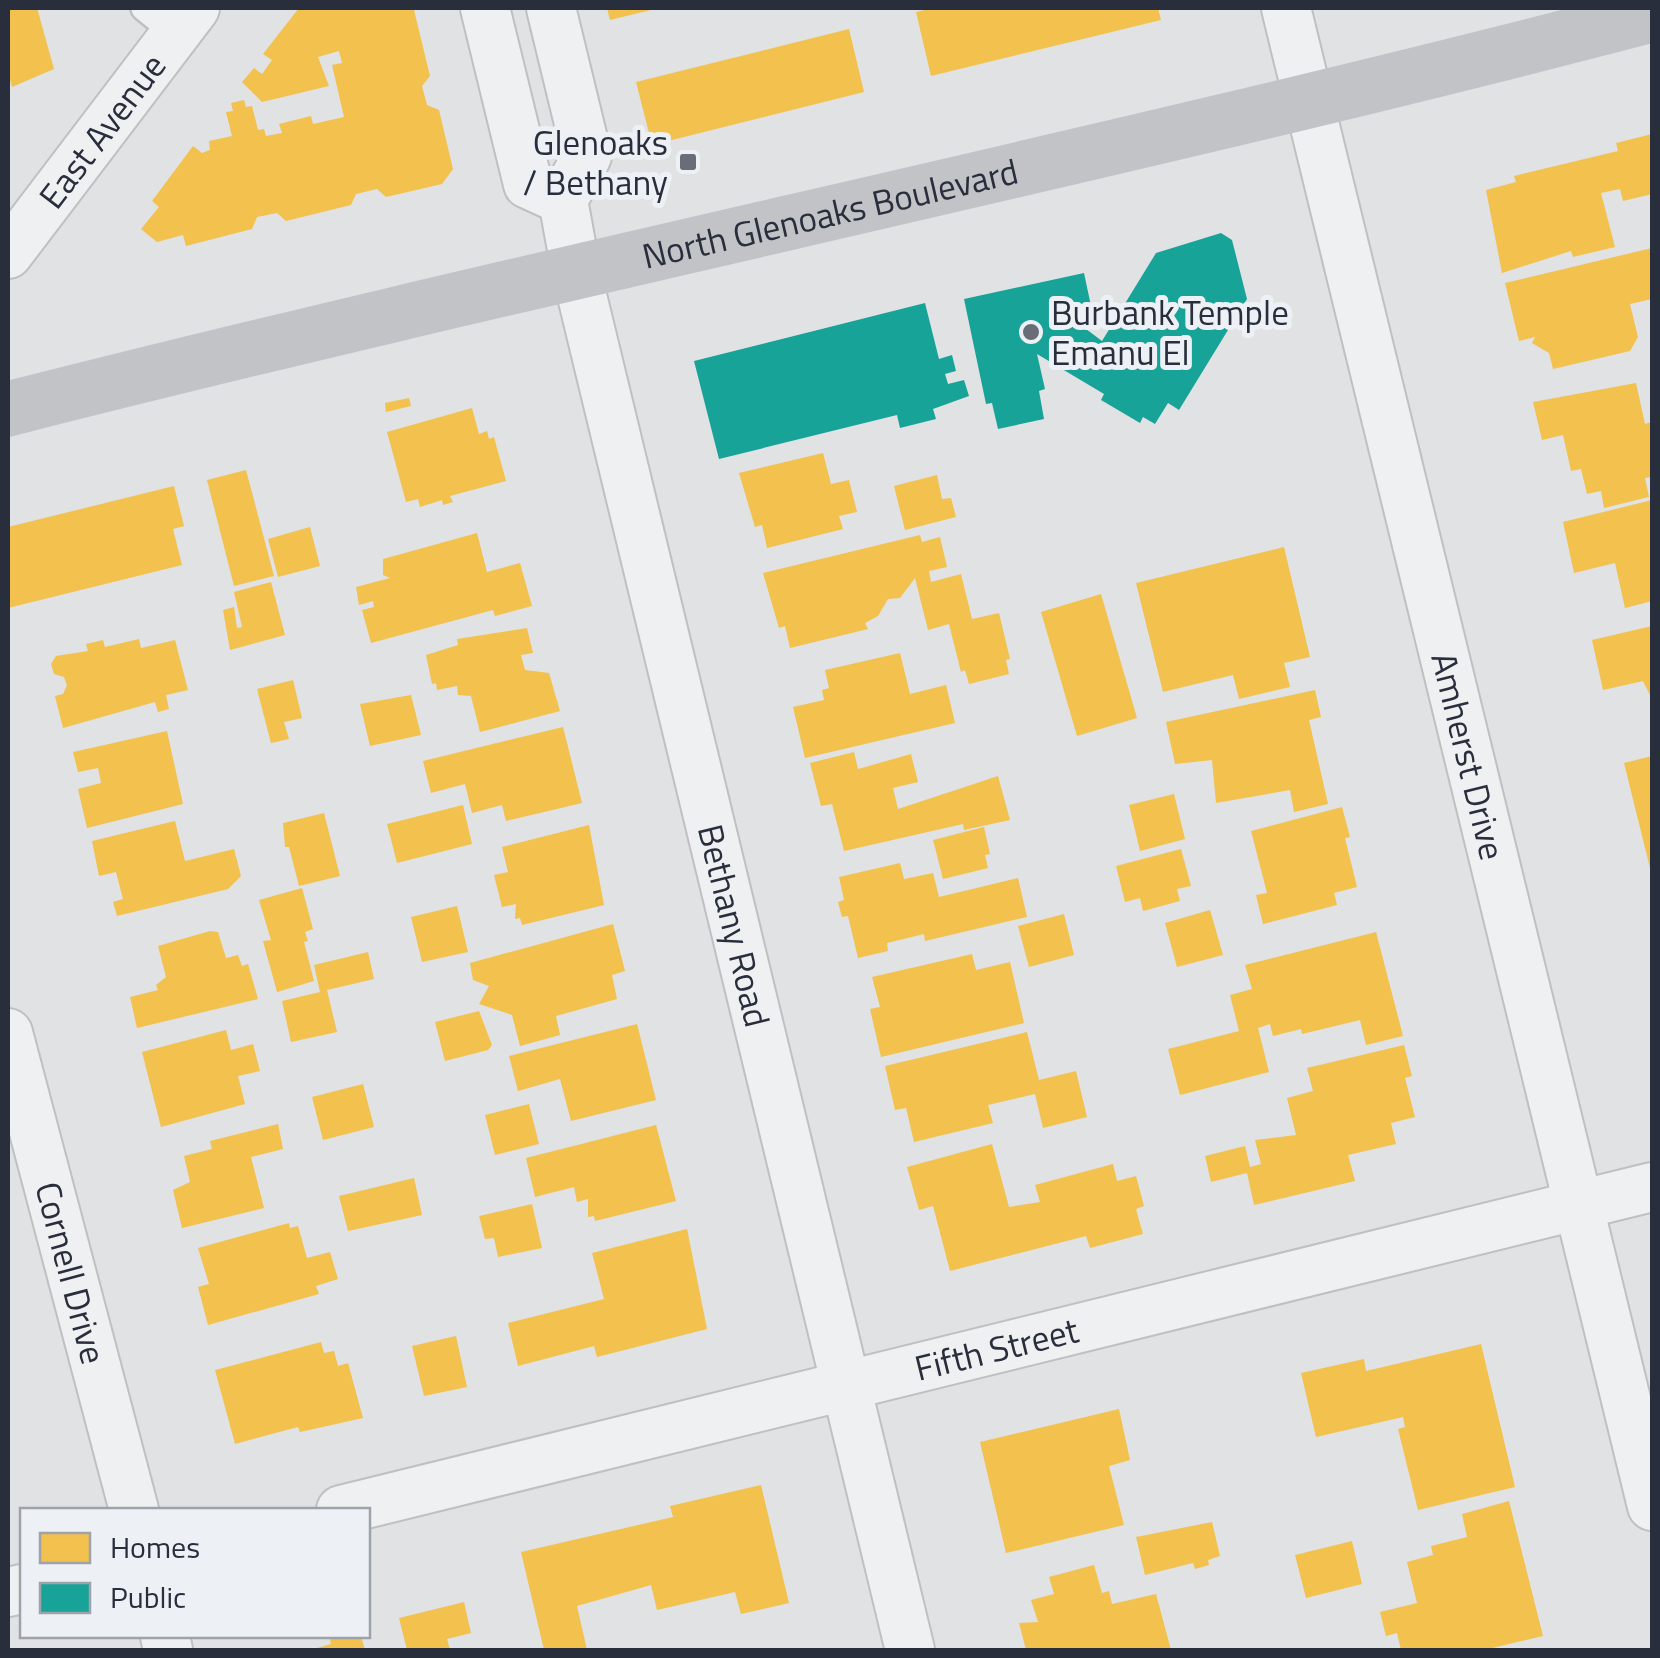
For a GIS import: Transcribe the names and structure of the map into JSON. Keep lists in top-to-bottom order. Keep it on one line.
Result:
{"streets":{"main road":["North Glenoaks Boulevard"],"street":["East Avenue","Amherst Drive","Bethany Road","Cornell Drive","Fifth Street"]},"crossings":[["North Glenoaks Boulevard","Amherst Drive"],["North Glenoaks Boulevard","Bethany Road"],["Amherst Drive","Fifth Street"],["Bethany Road","Fifth Street"]],"places":{"transit":["Glenoaks / Bethany"],"other":["Burbank Temple Emanu El"]},"legend":["Homes","Public"]}
